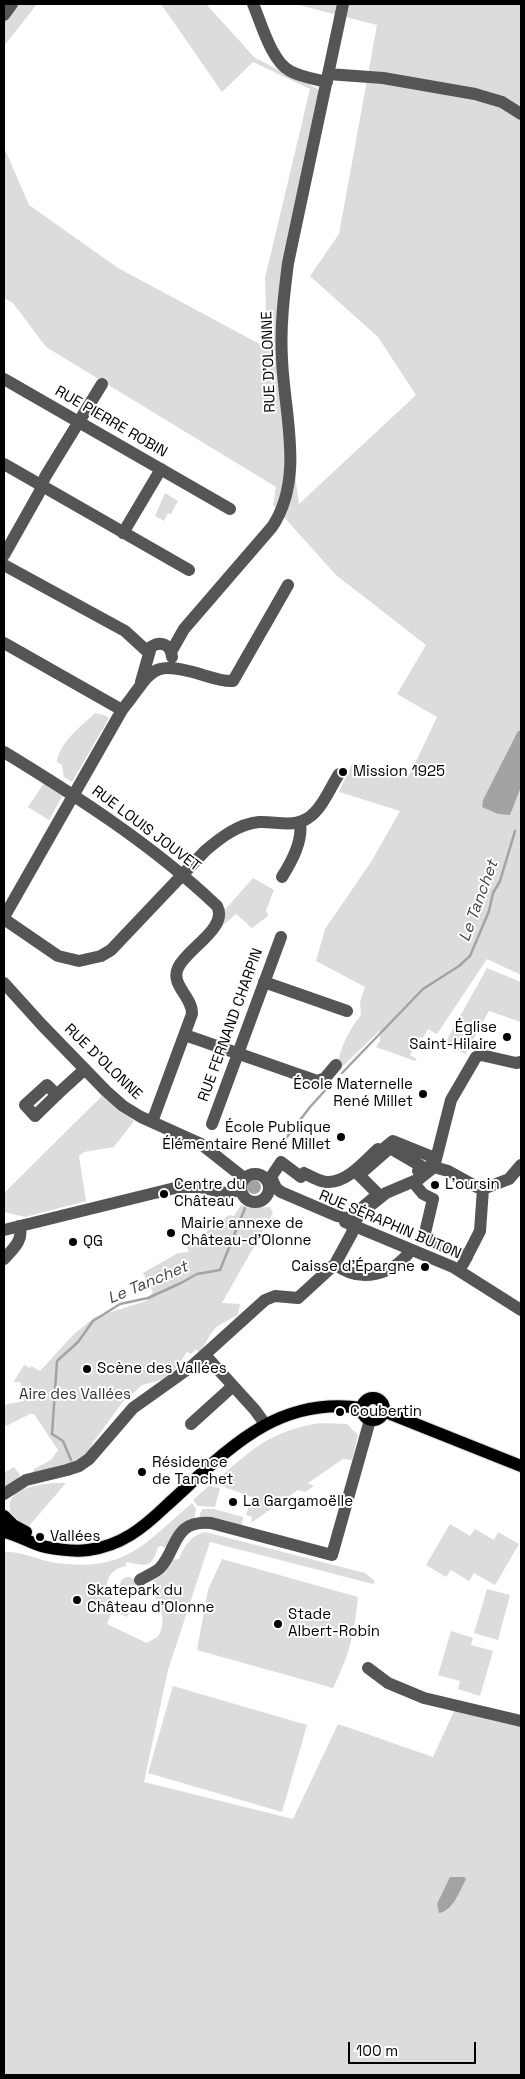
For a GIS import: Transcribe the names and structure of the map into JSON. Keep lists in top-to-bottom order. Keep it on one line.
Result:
{"streets":{"street":["RUE D'OLONNE","RUE PIERRE ROBIN","RUE LOUIS JOUVET","RUE FERNAND CHARPIN","RUE SÉRAPHIN BUTON"]},"crossings":[["RUE D'OLONNE","RUE LOUIS JOUVET"],["RUE D'OLONNE","RUE SÉRAPHIN BUTON"]],"water":["Le Tanchet"],"parks":["Aire des Vallées"],"places":["Mission 1925","Église Saint-Hilaire","École Maternelle René Millet","École Publique Élémentaire René Millet","L'oursin","Centre du Château","Mairie annexe de Château-d'Olonne","QG","Caisse d'Épargne","Scène des Vallées","Coubertin","Résidence de Tanchet","La Gargamoëlle","Vallées","Skatepark du Château d'Olonne","Stade Albert-Robin"],"scale_bar":"100 m"}
